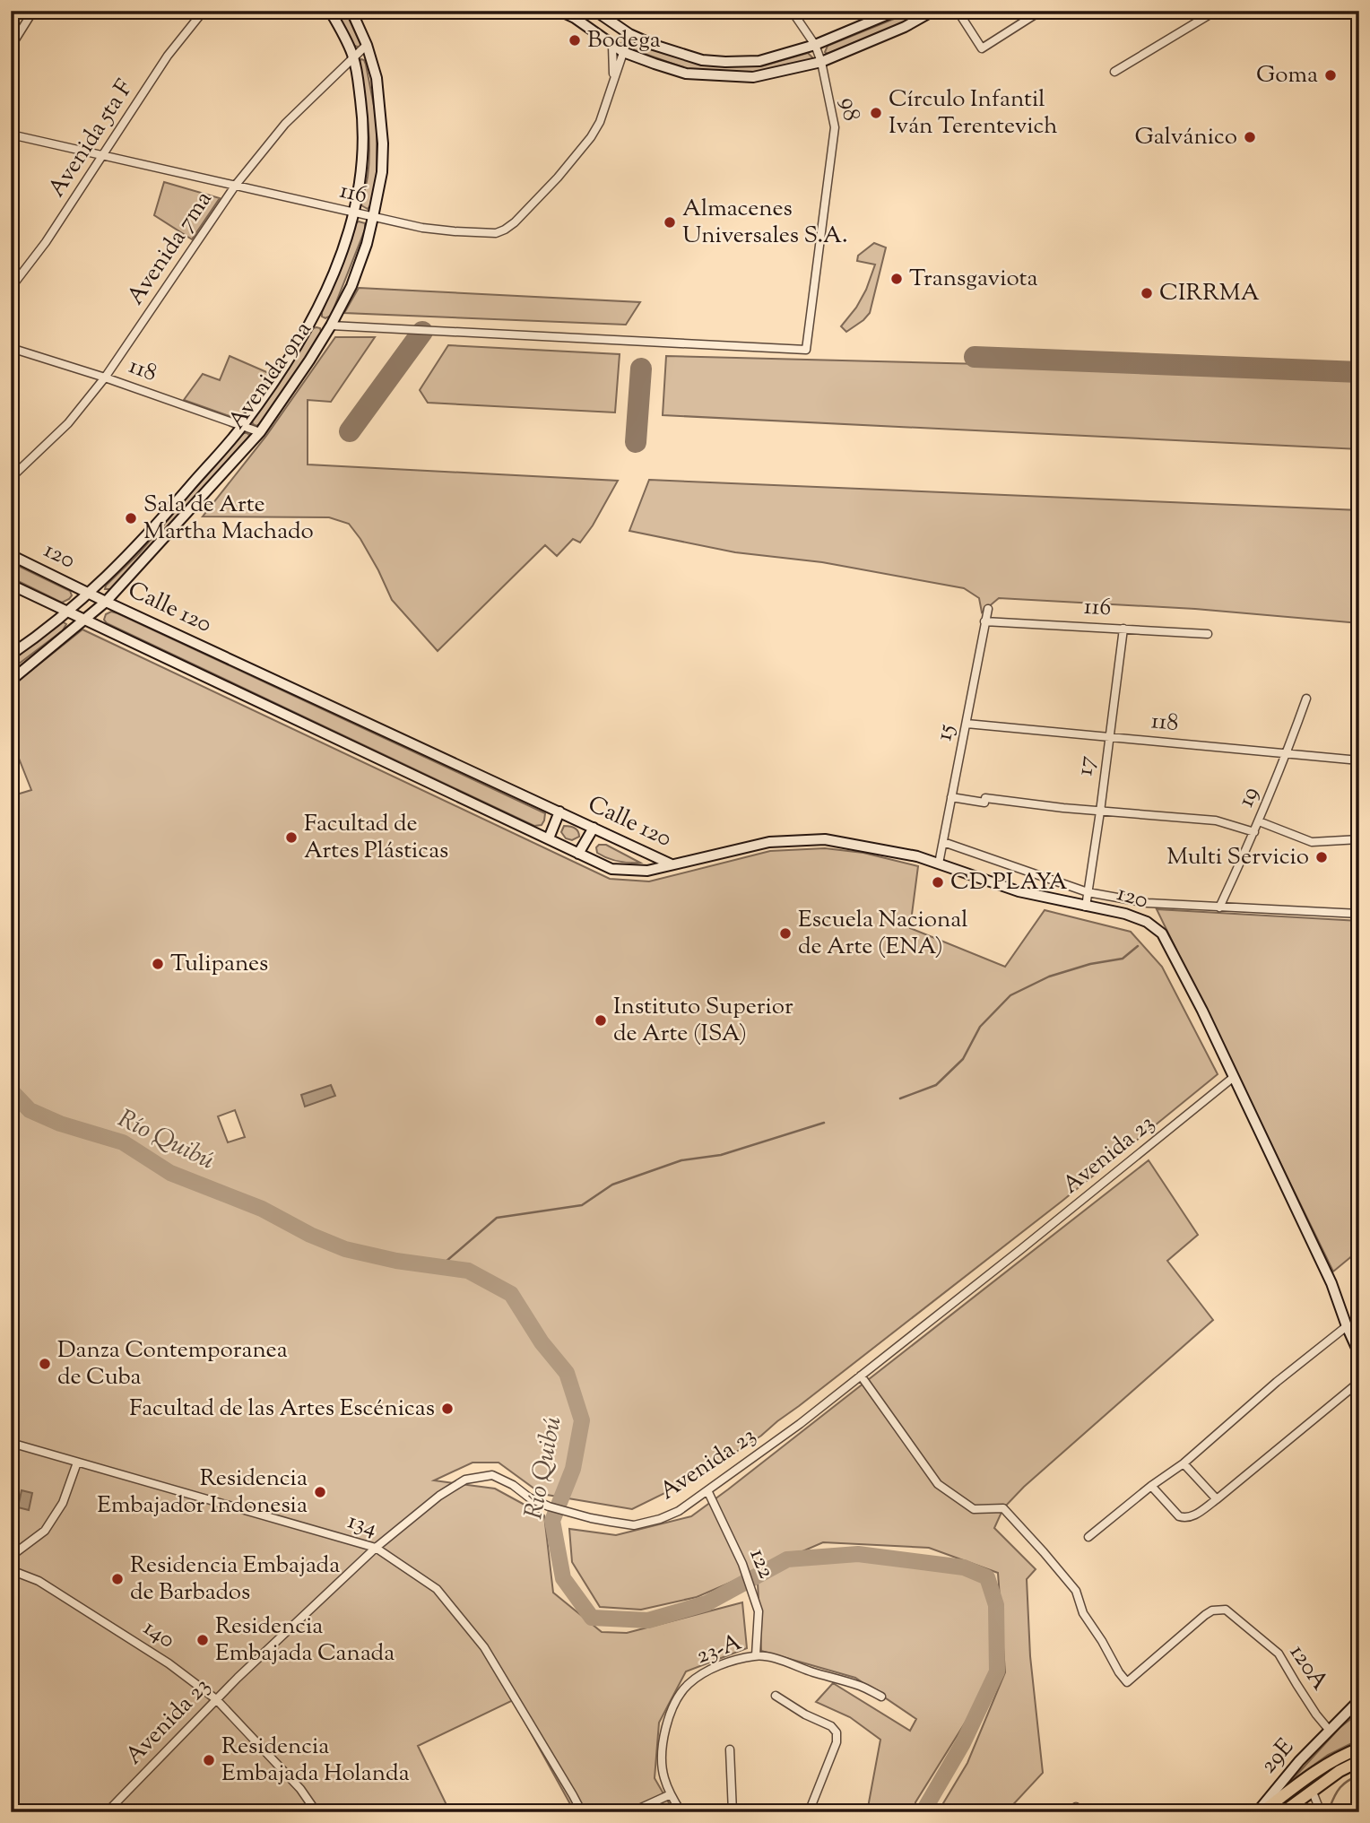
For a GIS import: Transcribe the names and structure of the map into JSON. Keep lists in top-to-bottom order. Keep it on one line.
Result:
{"streets":{"main road":["Avenida 9na","120","Calle 120","29E"],"street":["98","Avenida 5ta F","116","Avenida 7ma","118","15","17","19","Avenida 23","134","122","140","23-A","120A"]},"crossings":[["98","Avenida 9na"],["Avenida 5ta F","116"],["116","Avenida 7ma"],["116","Avenida 9na"],["116","15"],["116","17"],["Avenida 7ma","118"],["Avenida 7ma","Avenida 9na"],["118","Avenida 9na"],["118","15"],["118","17"],["118","19"],["Avenida 9na","120"],["Avenida 9na","Calle 120"],["120","Calle 120"],["120","15"],["120","17"],["120","19"],["120","Avenida 23"],["Avenida 23","134"],["Avenida 23","122"],["Avenida 23","140"],["Avenida 23","120A"],["122","23-A"],["120A","29E"]],"water":["Río Quibú"],"places":["Bodega","Goma","Círculo Infantil Iván Terentevich","Galvánico","Almacenes Universales S.A.","Transgaviota","CIRRMA","Sala de Arte Martha Machado","Facultad de Artes Plásticas","Multi Servicio","CD PLAYA","Escuela Nacional de Arte (ENA)","Tulipanes","Instituto Superior de Arte (ISA)","Danza Contemporanea de Cuba","Facultad de las Artes Escénicas","Residencia Embajador Indonesia","Residencia Embajada de Barbados","Residencia Embajada Canada","Residencia Embajada Holanda"]}
